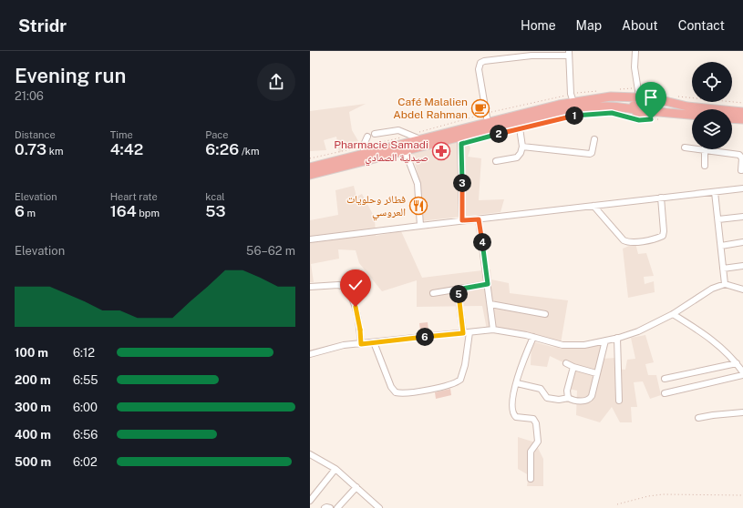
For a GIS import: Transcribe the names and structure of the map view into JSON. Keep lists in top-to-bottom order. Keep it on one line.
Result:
{"places":{"cafe":["Café Malalien Abdel Rahman"],"pharmacy":["Pharmacie Samadi صيدلية الصمادي"],"restaurant":["فطائر وحلويات العروسي"]},"page":{"header":"Stridr","nav":["Home","Map","About","Contact"],"heading":["Evening run","21:06"],"pins":["1","2","3","4","5","6"],"stats":[["Distance","0.73 km"],["Time","4:42"],["Pace","6:26 /km"],["Elevation","6 m"],["Heart rate","164 bpm"],["kcal","53"]],"chart":["Elevation","56–62 m"],"list":[{"name":"100 m","note":"6:12"},{"name":"200 m","note":"6:55"},{"name":"300 m","note":"6:00"},{"name":"400 m","note":"6:56"},{"name":"500 m","note":"6:02"}]}}
